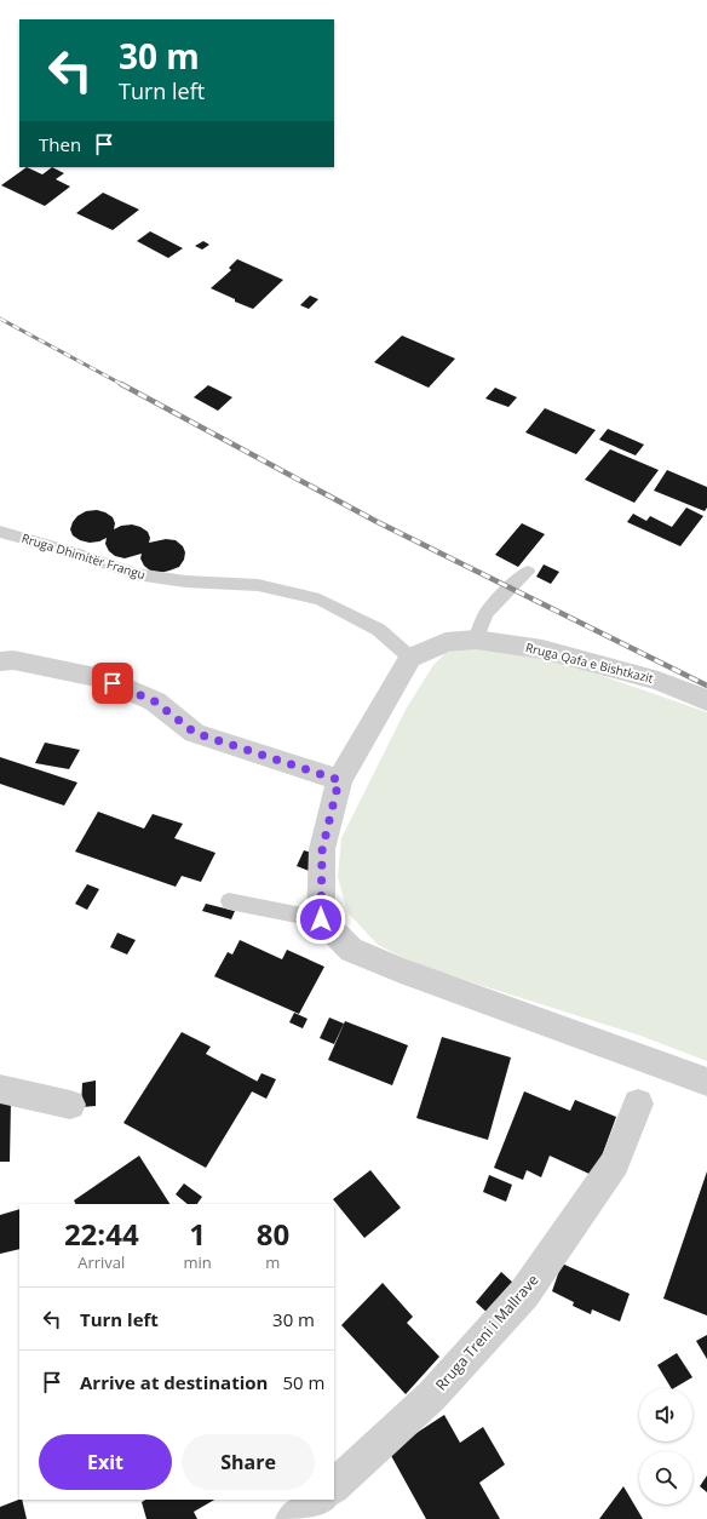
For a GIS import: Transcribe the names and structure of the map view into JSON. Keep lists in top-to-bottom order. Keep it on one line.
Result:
{"streets":{"street":["Rruga Qafa e Bishtkazit","Rruga Treni i Mallrave"],"lane":["Rruga Dhimitër Frangu"]},"crossings":[["Rruga Dhimitër Frangu","Rruga Qafa e Bishtkazit"]],"page":{"turn":["30 m","Turn left"],"then":"Then","eta":["22:44","Arrival","1","min","80","m"],"list":[{"name":"Turn left","value":"30 m"},{"name":"Arrive at destination","value":"50 m"}],"buttons":["Exit","Share"]}}
